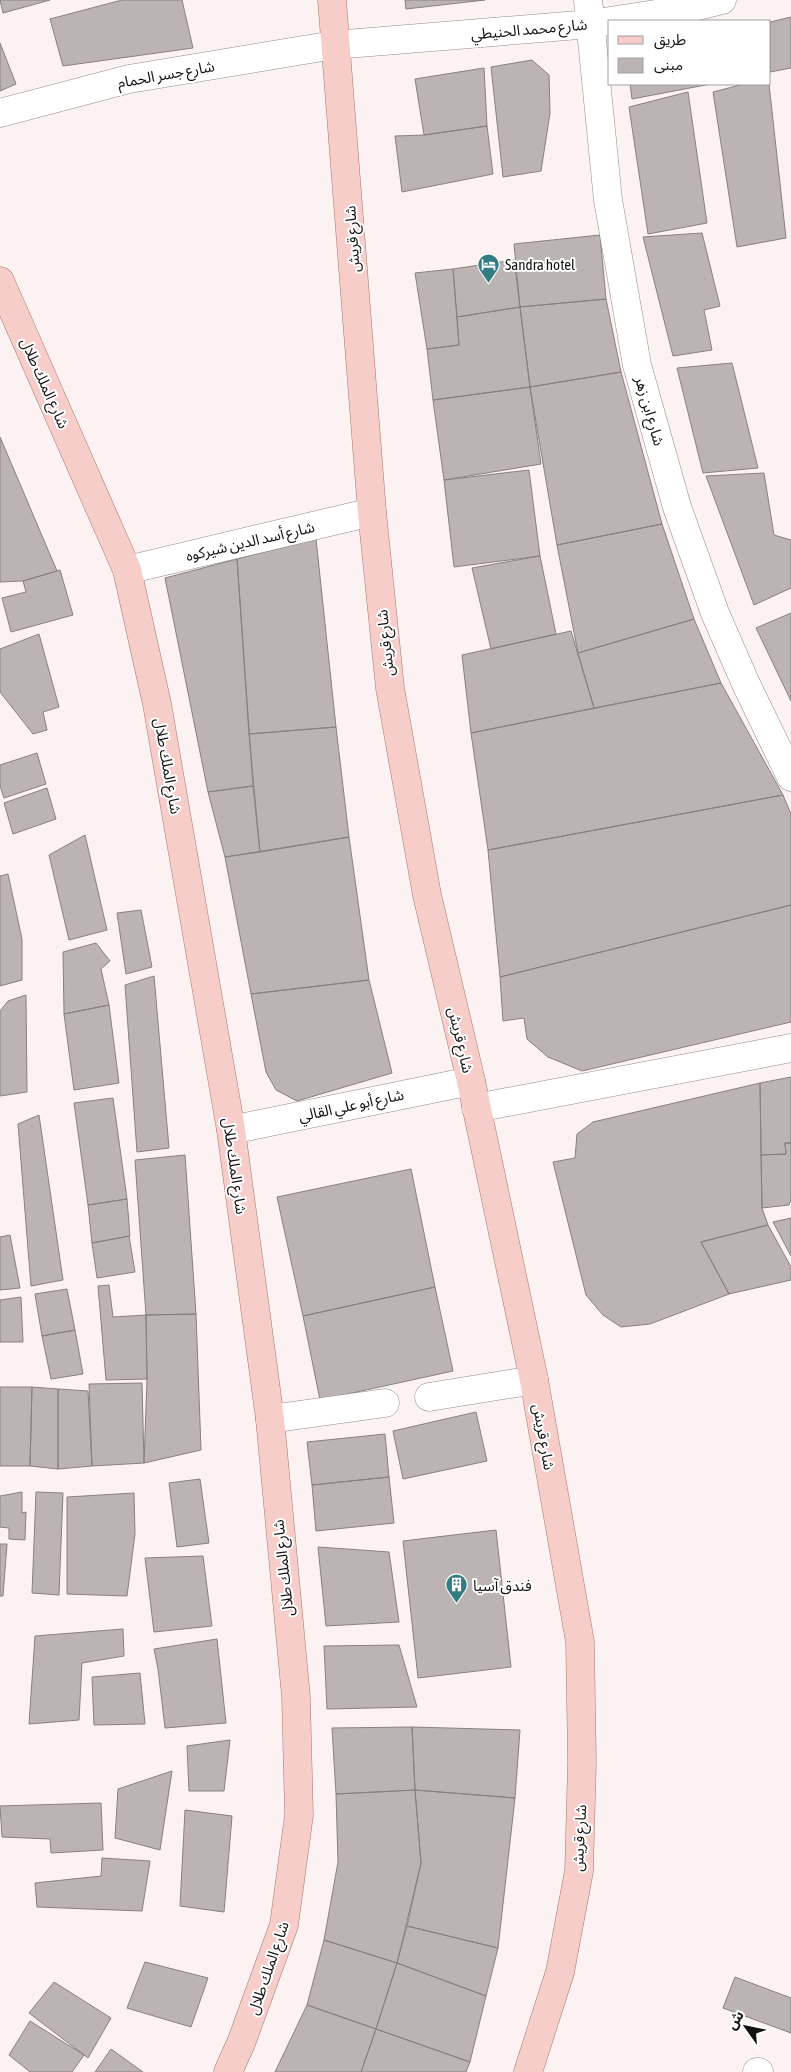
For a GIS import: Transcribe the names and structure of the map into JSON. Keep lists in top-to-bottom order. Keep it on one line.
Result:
{"streets":{"main road":["شارع قريش","شارع الملك طلال"],"street":["شارع محمد الحنيطي","شارع جسر الحمام","شارع ابن زهر","شارع أسد الدين شيركوه","شارع أبو علي القالي"]},"crossings":[["شارع محمد الحنيطي","شارع جسر الحمام"],["شارع محمد الحنيطي","شارع قريش"],["شارع محمد الحنيطي","شارع ابن زهر"],["شارع جسر الحمام","شارع قريش"],["شارع قريش","شارع أسد الدين شيركوه"],["شارع قريش","شارع أبو علي القالي"],["شارع الملك طلال","شارع أسد الدين شيركوه"],["شارع الملك طلال","شارع أبو علي القالي"]],"places":{"hotel":["Sandra hotel"],"building":["فندق آسيا"]},"legend":["طريق","مبنى"],"north":"top left"}
